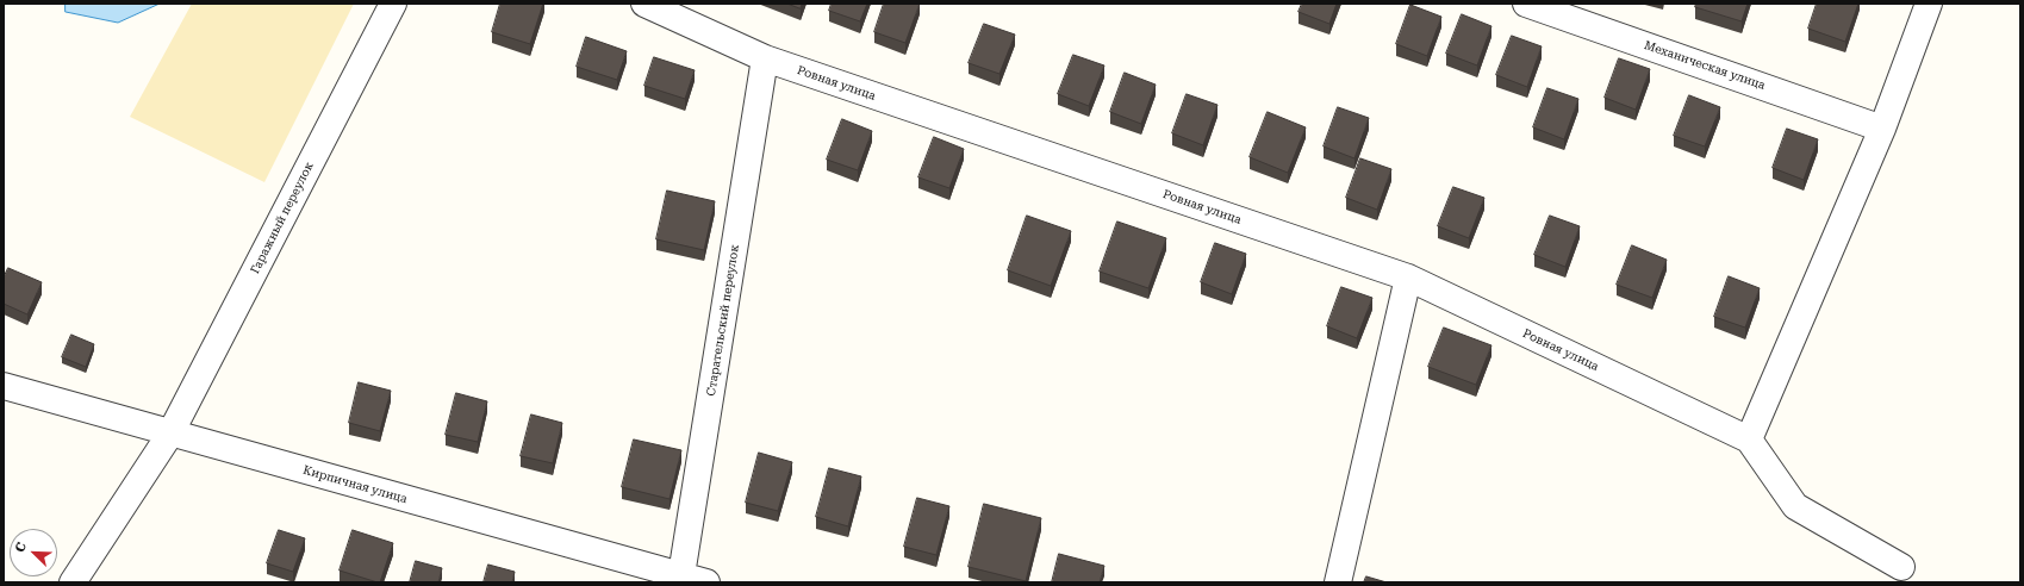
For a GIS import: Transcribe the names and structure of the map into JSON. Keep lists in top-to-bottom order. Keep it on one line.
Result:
{"streets":{"street":["Механическая улица","Ровная улица","Гаражный переулок","Старательский переулок","Кирпичная улица"]},"crossings":[["Ровная улица","Старательский переулок"],["Гаражный переулок","Кирпичная улица"],["Старательский переулок","Кирпичная улица"]],"north":"top left"}
